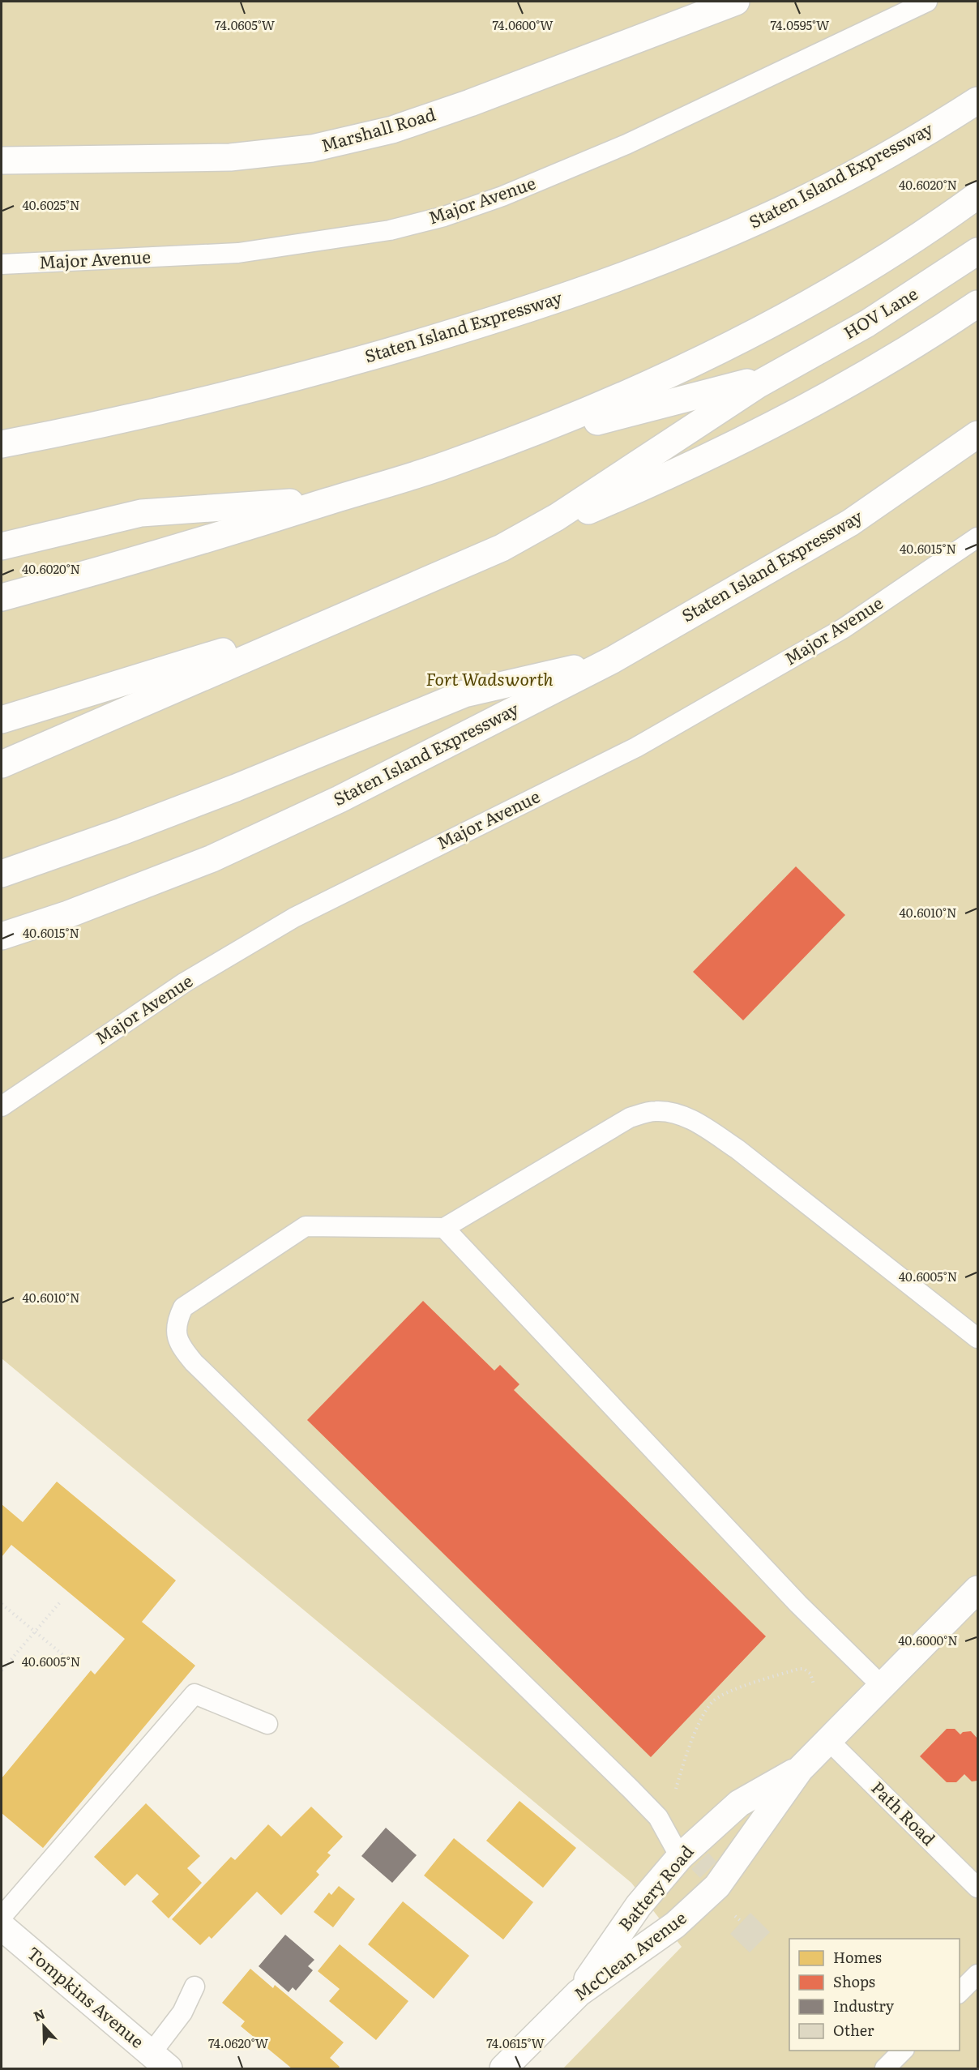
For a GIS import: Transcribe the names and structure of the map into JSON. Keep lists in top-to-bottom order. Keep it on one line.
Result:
{"streets":{"main road":["Marshall Road","Staten Island Expressway","HOV Lane","Battery Road","McClean Avenue","Tompkins Avenue"],"lane":["Major Avenue","Path Road"]},"crossings":[["Path Road","Battery Road"],["Battery Road","McClean Avenue"]],"parks":["Fort Wadsworth"],"legend":["Homes","Shops","Industry","Other"],"north":"top","coordinates":["74.0605°W","74.0600°W","74.0595°W","40.6020°N","40.6025°N","40.6015°N","40.6010°N","40.6005°N","40.6000°N","74.0620°W","74.0615°W"]}
